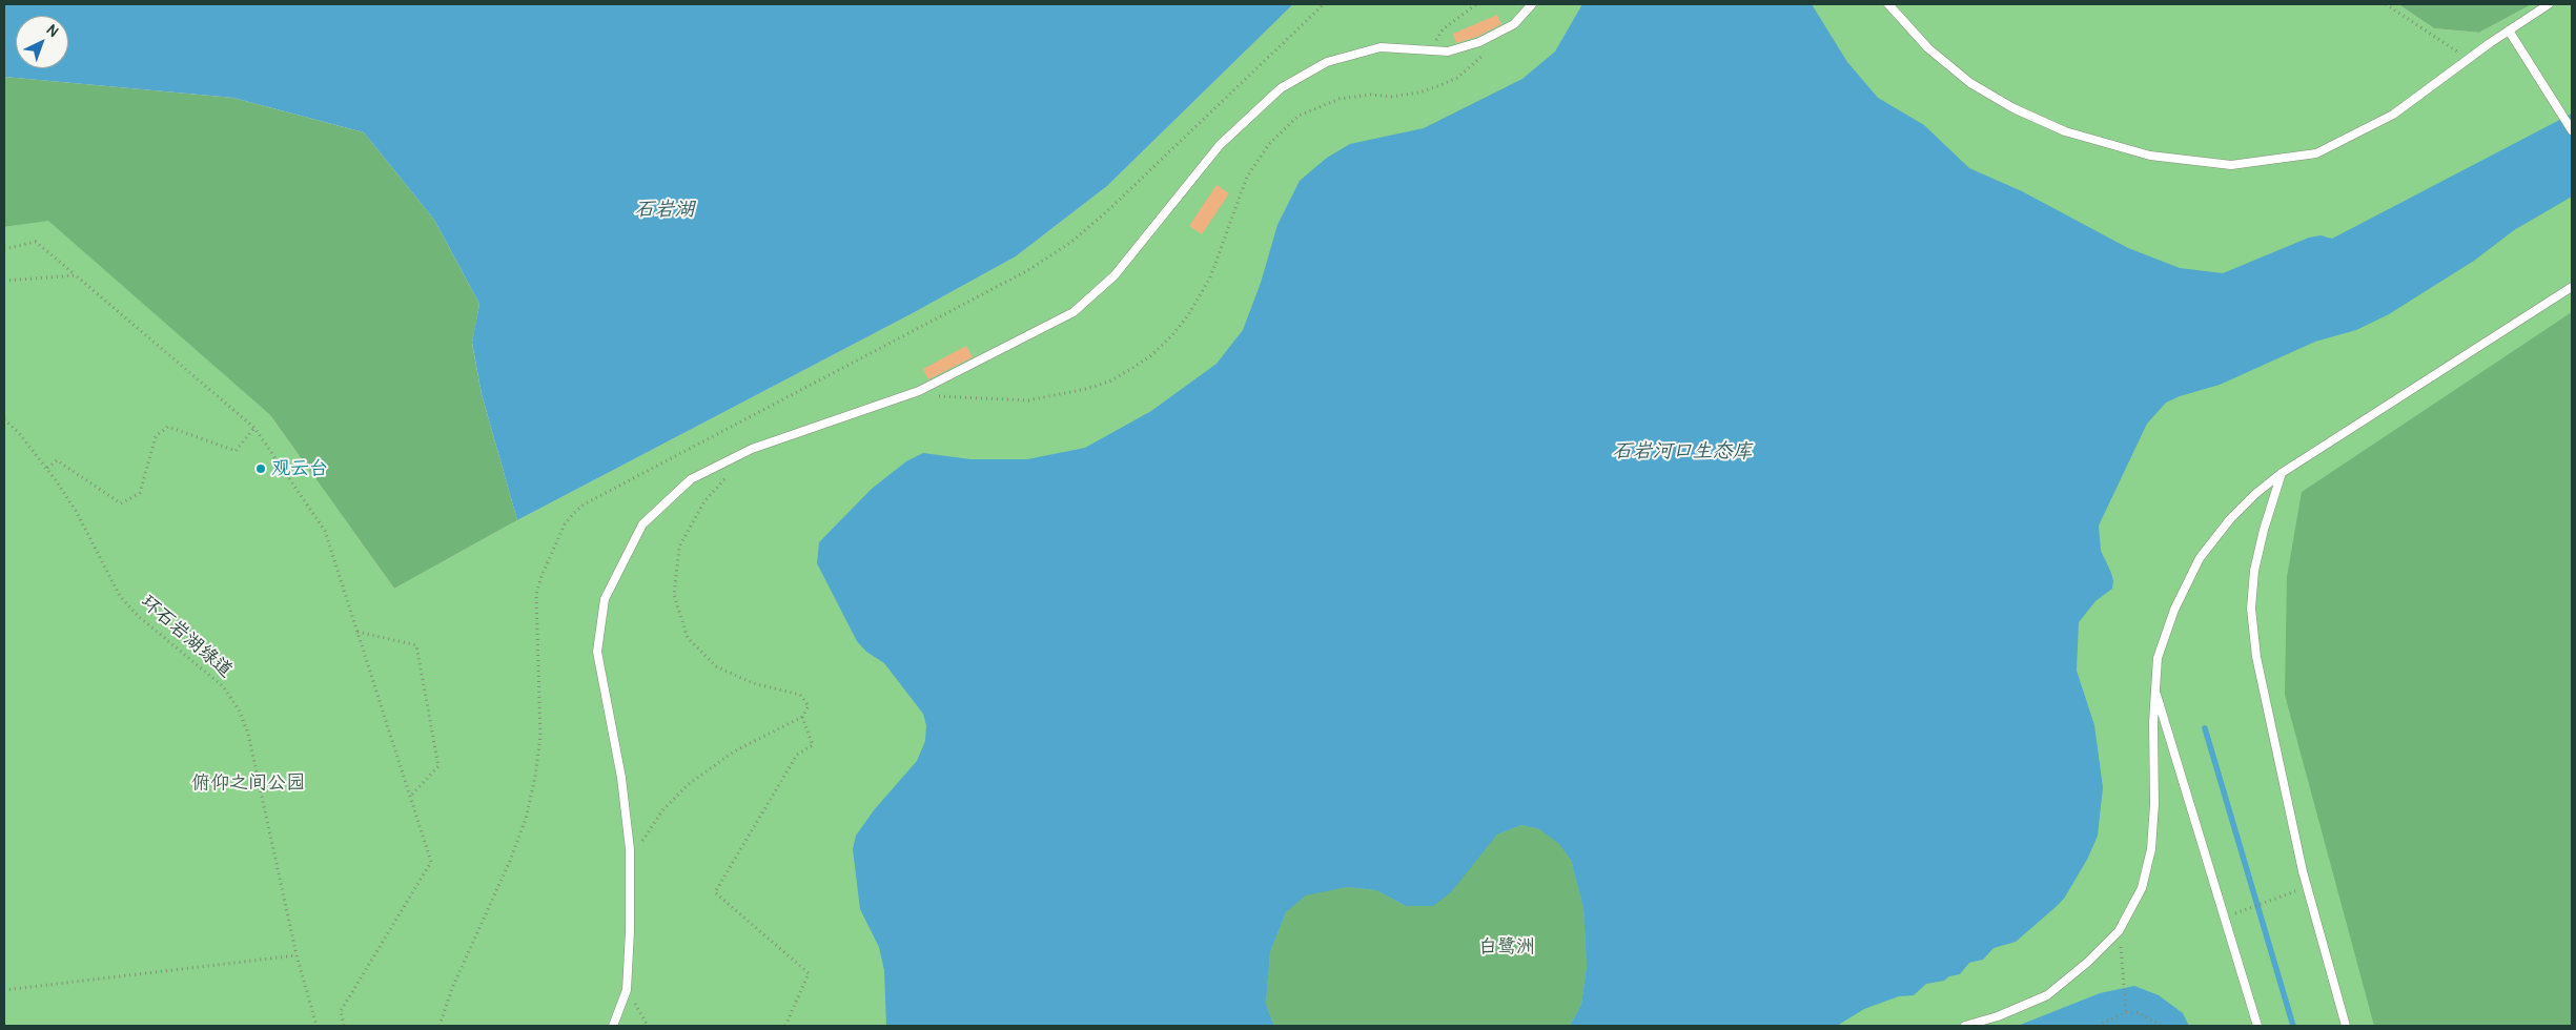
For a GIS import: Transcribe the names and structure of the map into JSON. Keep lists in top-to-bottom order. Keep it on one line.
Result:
{"streets":{"path":["环石岩湖绿道"]},"water":["石岩湖","石岩河口生态库"],"parks":["俯仰之间公园","白鹭洲"],"places":["观云台"],"north":"top right"}
